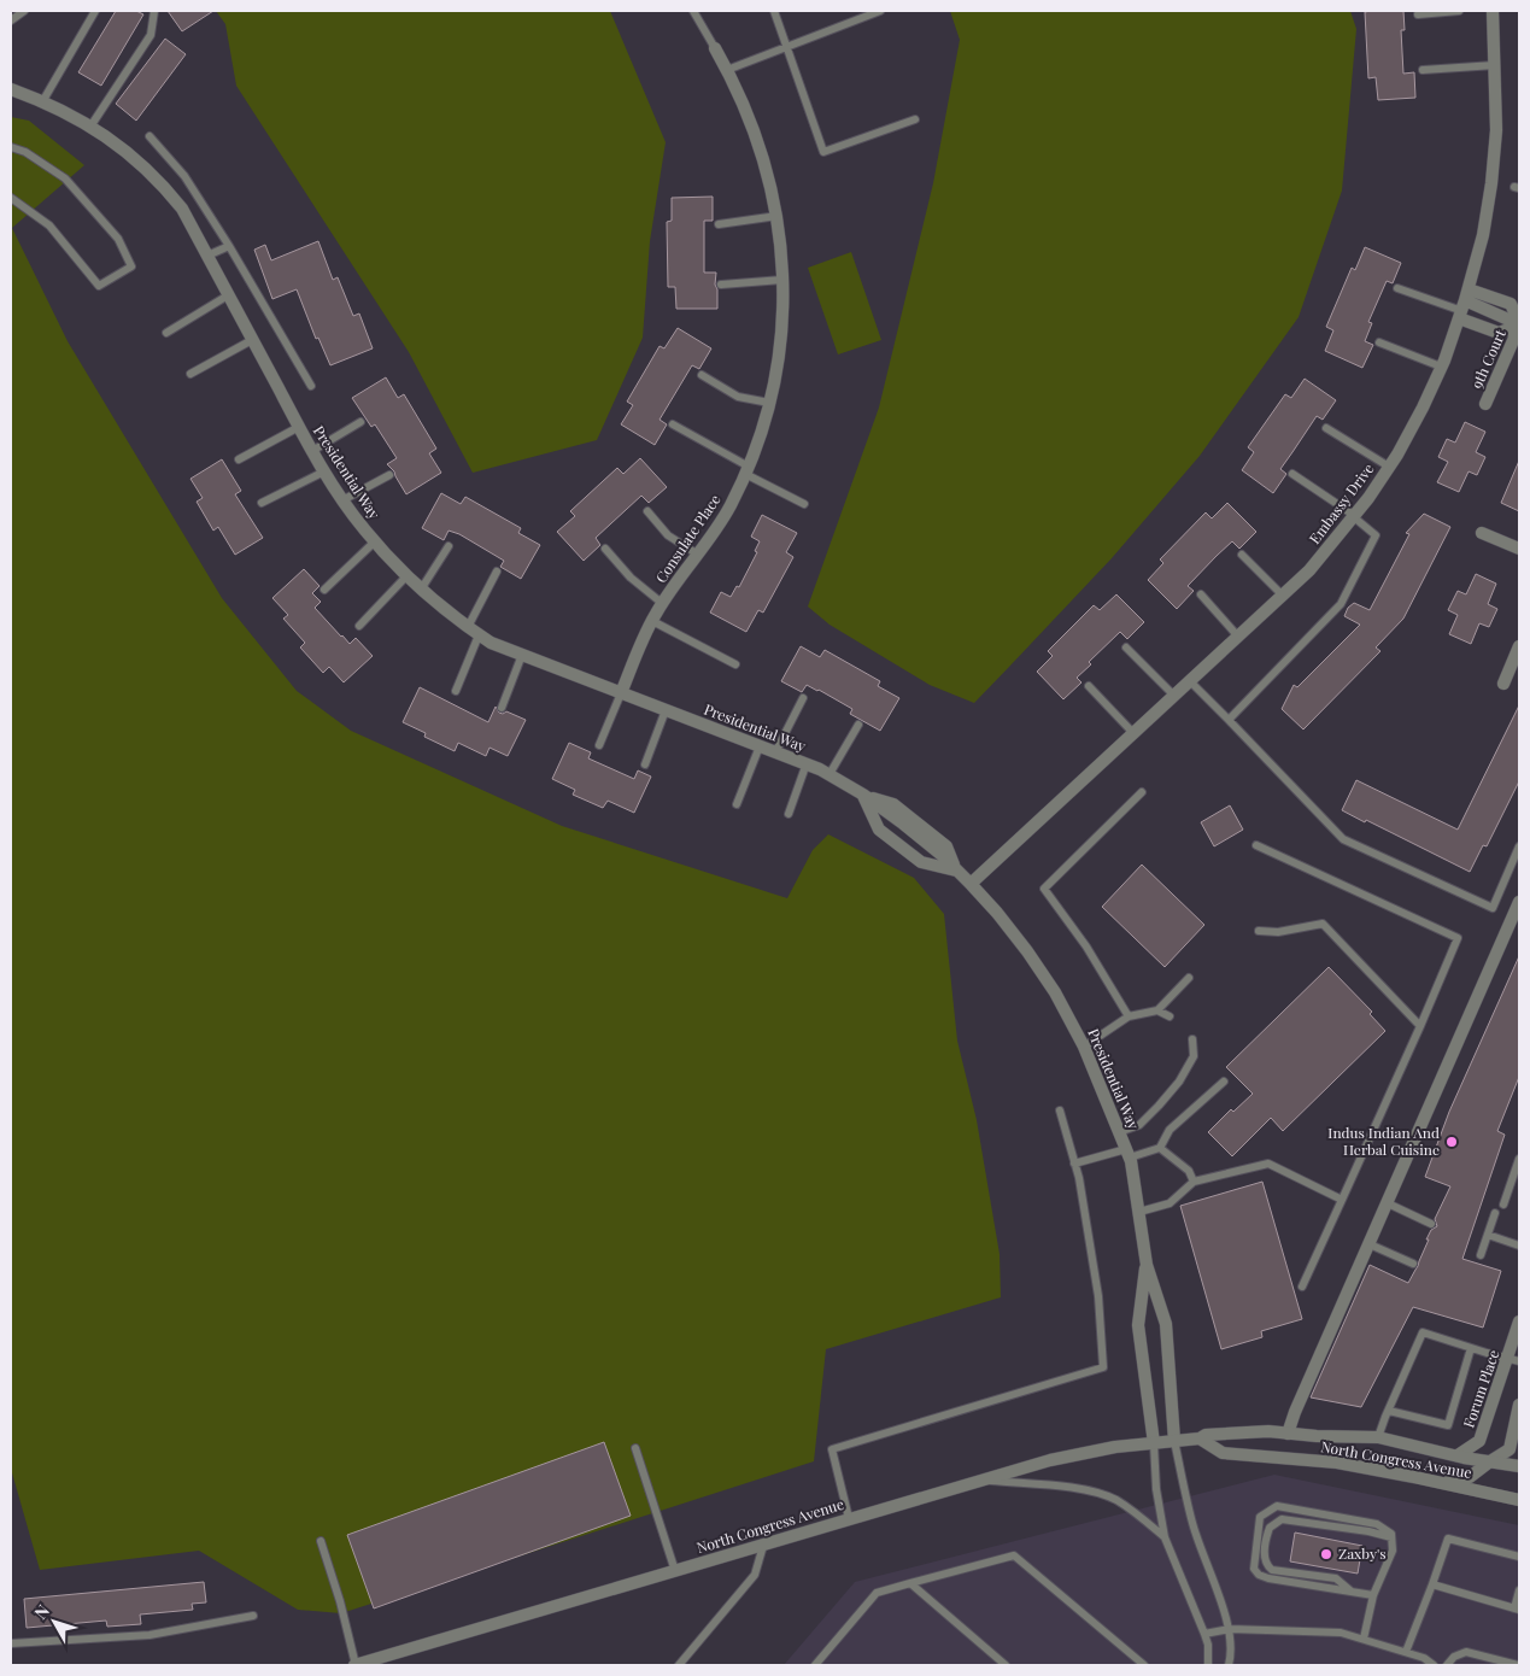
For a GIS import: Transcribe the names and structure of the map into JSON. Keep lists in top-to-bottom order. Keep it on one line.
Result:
{"streets":{"street":["9th Court","Presidential Way","Embassy Drive","Consulate Place","Forum Place","North Congress Avenue"]},"crossings":[["Presidential Way","Embassy Drive"],["Presidential Way","Consulate Place"],["Presidential Way","North Congress Avenue"],["Forum Place","North Congress Avenue"]],"places":["Indus Indian And Herbal Cuisine","Zaxby's"],"north":"top left"}
